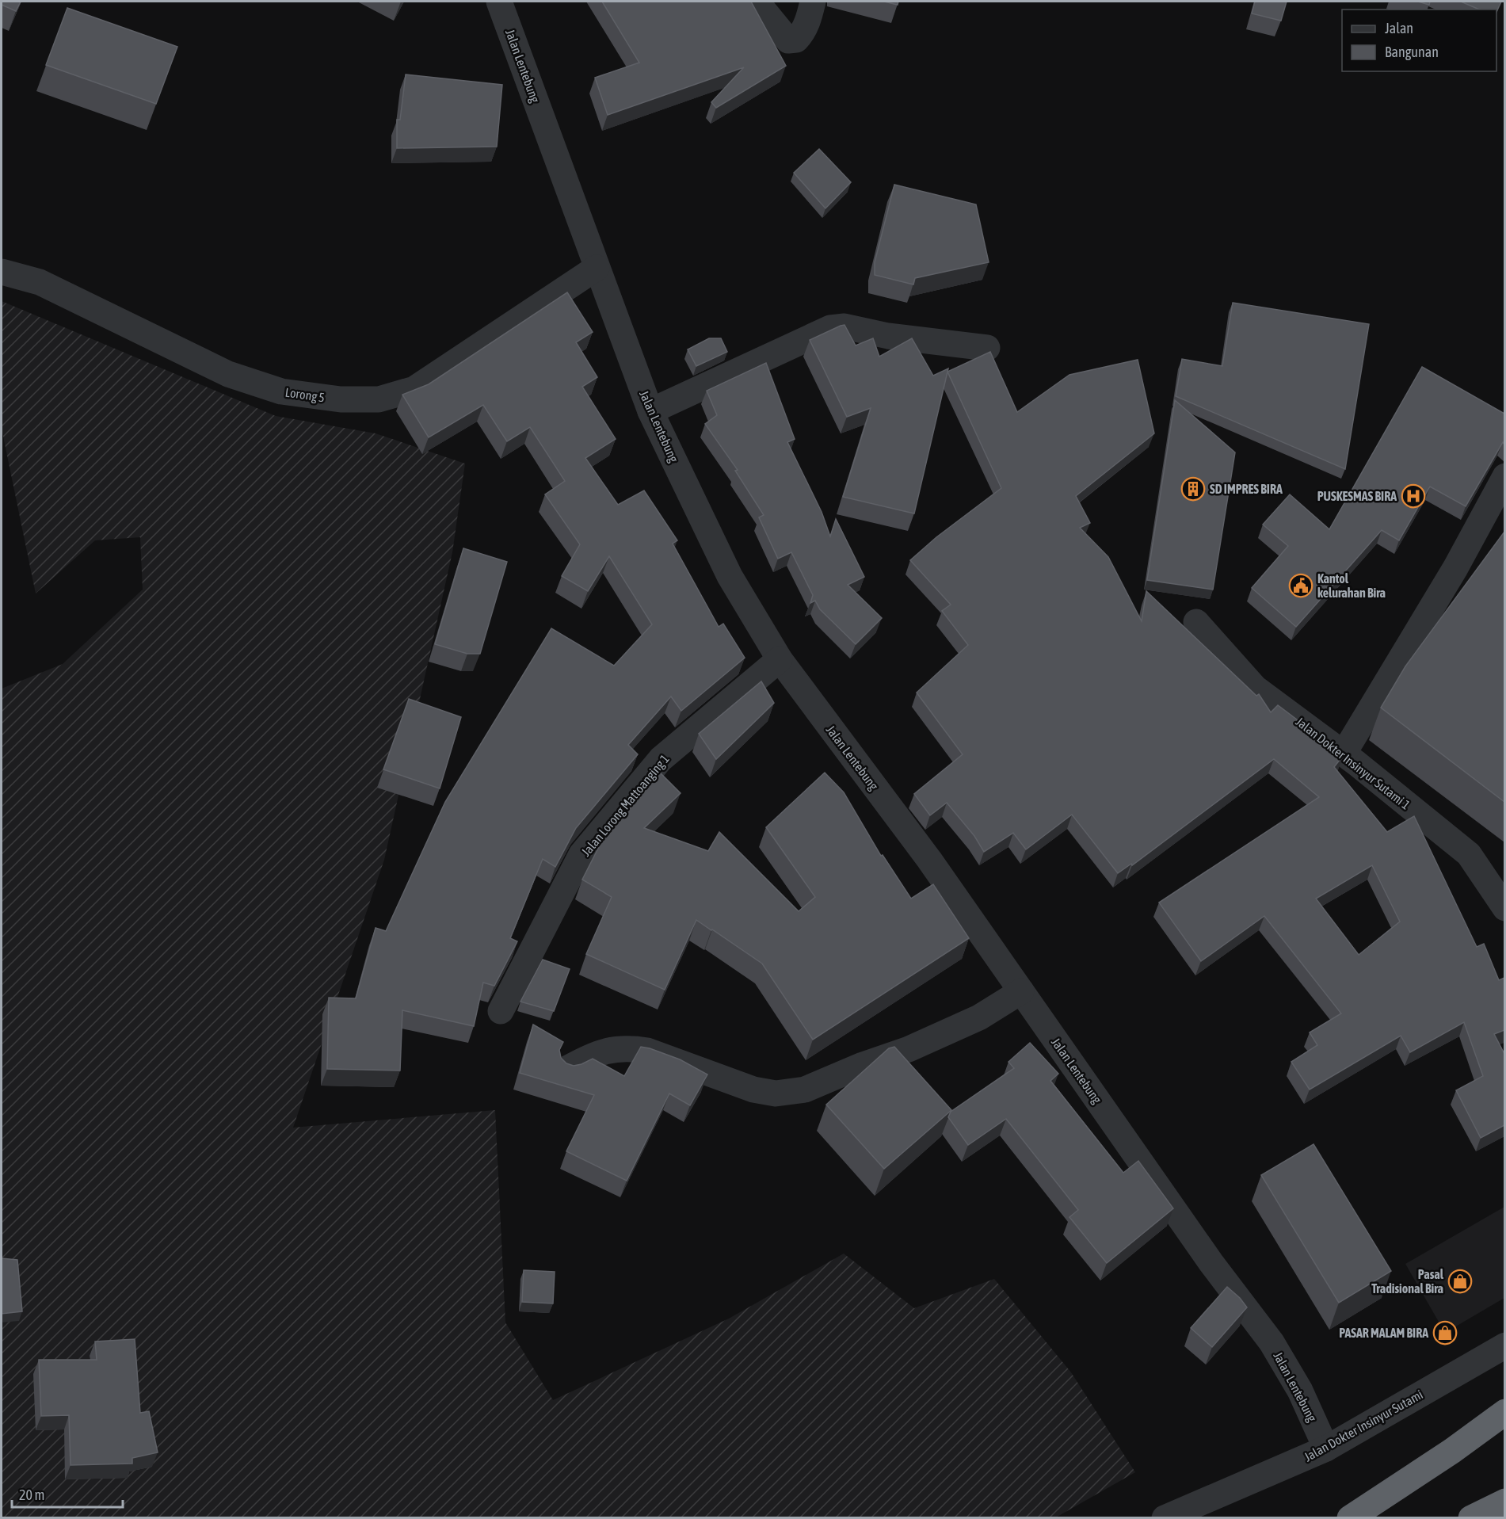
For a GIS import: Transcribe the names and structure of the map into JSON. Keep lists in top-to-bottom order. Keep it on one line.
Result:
{"streets":{"street":["Jalan Lentebung","Lorong 5","Jalan Dokter Insinyur Sutami 1","Jalan Lorong Mattoanging 1","Jalan Dokter Insinyur Sutami"]},"crossings":[["Jalan Lentebung","Lorong 5"],["Jalan Lentebung","Jalan Lorong Mattoanging 1"],["Jalan Lentebung","Jalan Dokter Insinyur Sutami"]],"places":{"building":["SD IMPRES BIRA"],"hospital":["PUSKESMAS BIRA"],"public building":["Kantol kelurahan Bira"],"shop":["Pasal Tradisional Bira","PASAR MALAM BIRA"]},"legend":["Jalan","Bangunan"],"scale_bar":"20 m"}
